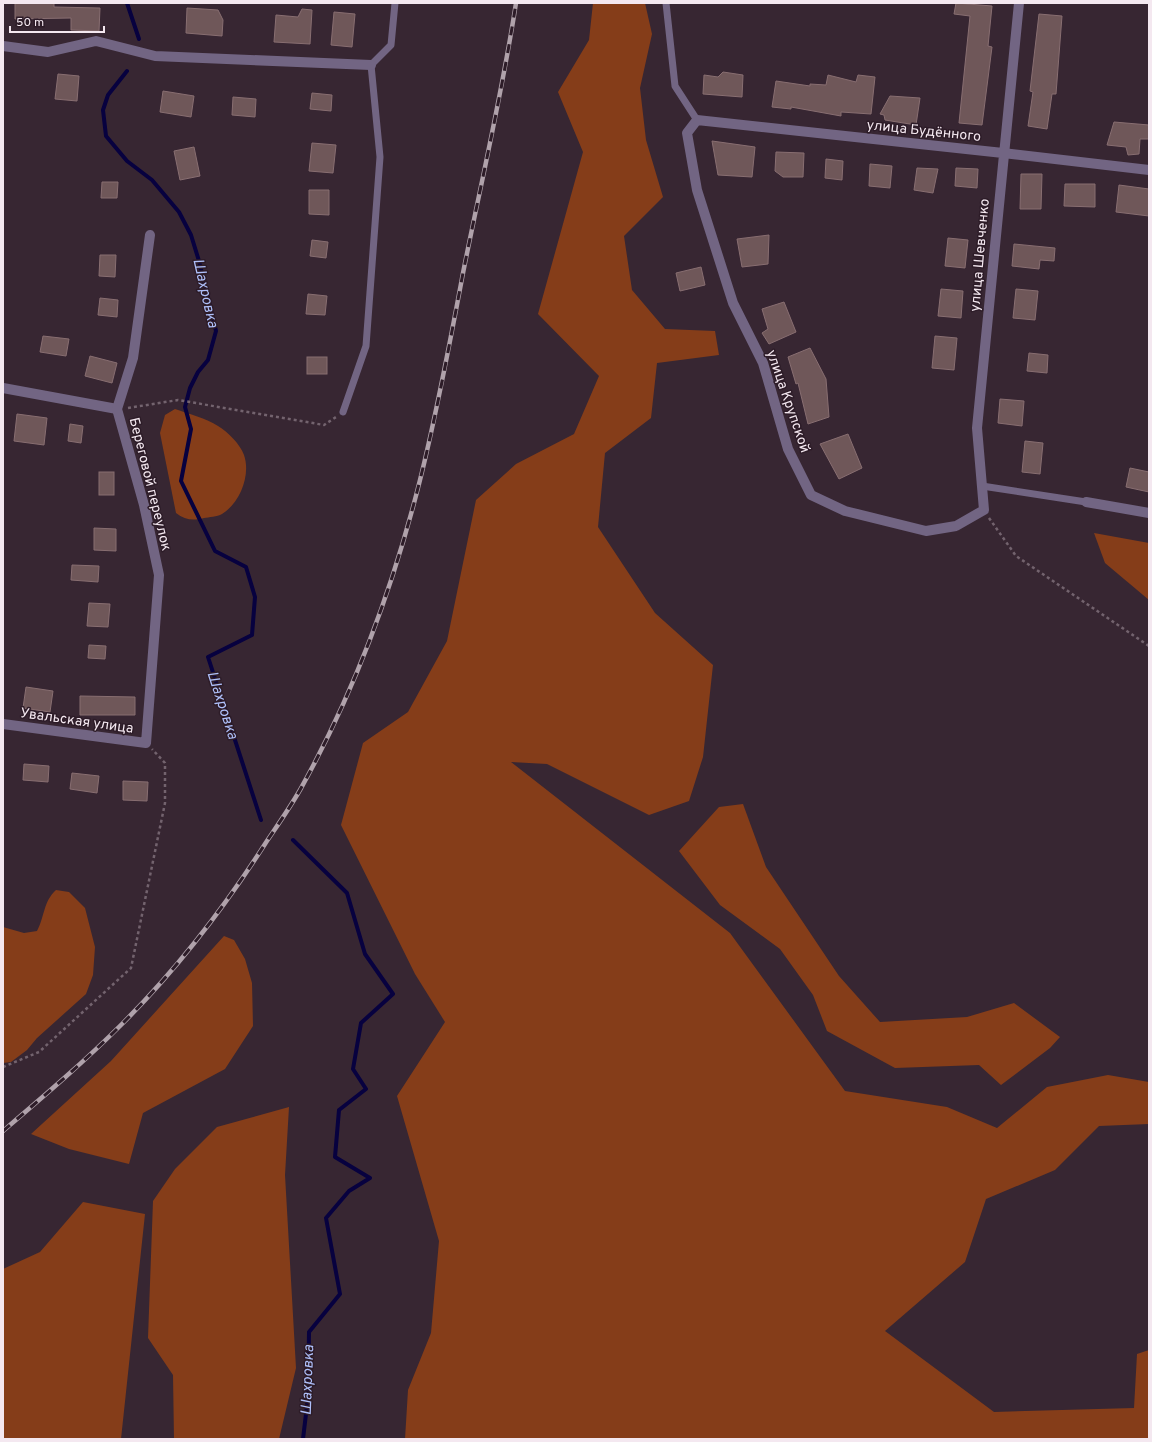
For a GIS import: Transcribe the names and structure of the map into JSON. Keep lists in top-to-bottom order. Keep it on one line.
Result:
{"streets":{"street":["улица Будённого","улица Шевченко","улица Крупской","Береговой переулок","Увальская улица"]},"crossings":[["улица Будённого","улица Шевченко"],["улица Будённого","улица Крупской"],["улица Шевченко","улица Крупской"],["Береговой переулок","Увальская улица"]],"water":["Шахровка"],"scale_bar":"50 m"}
